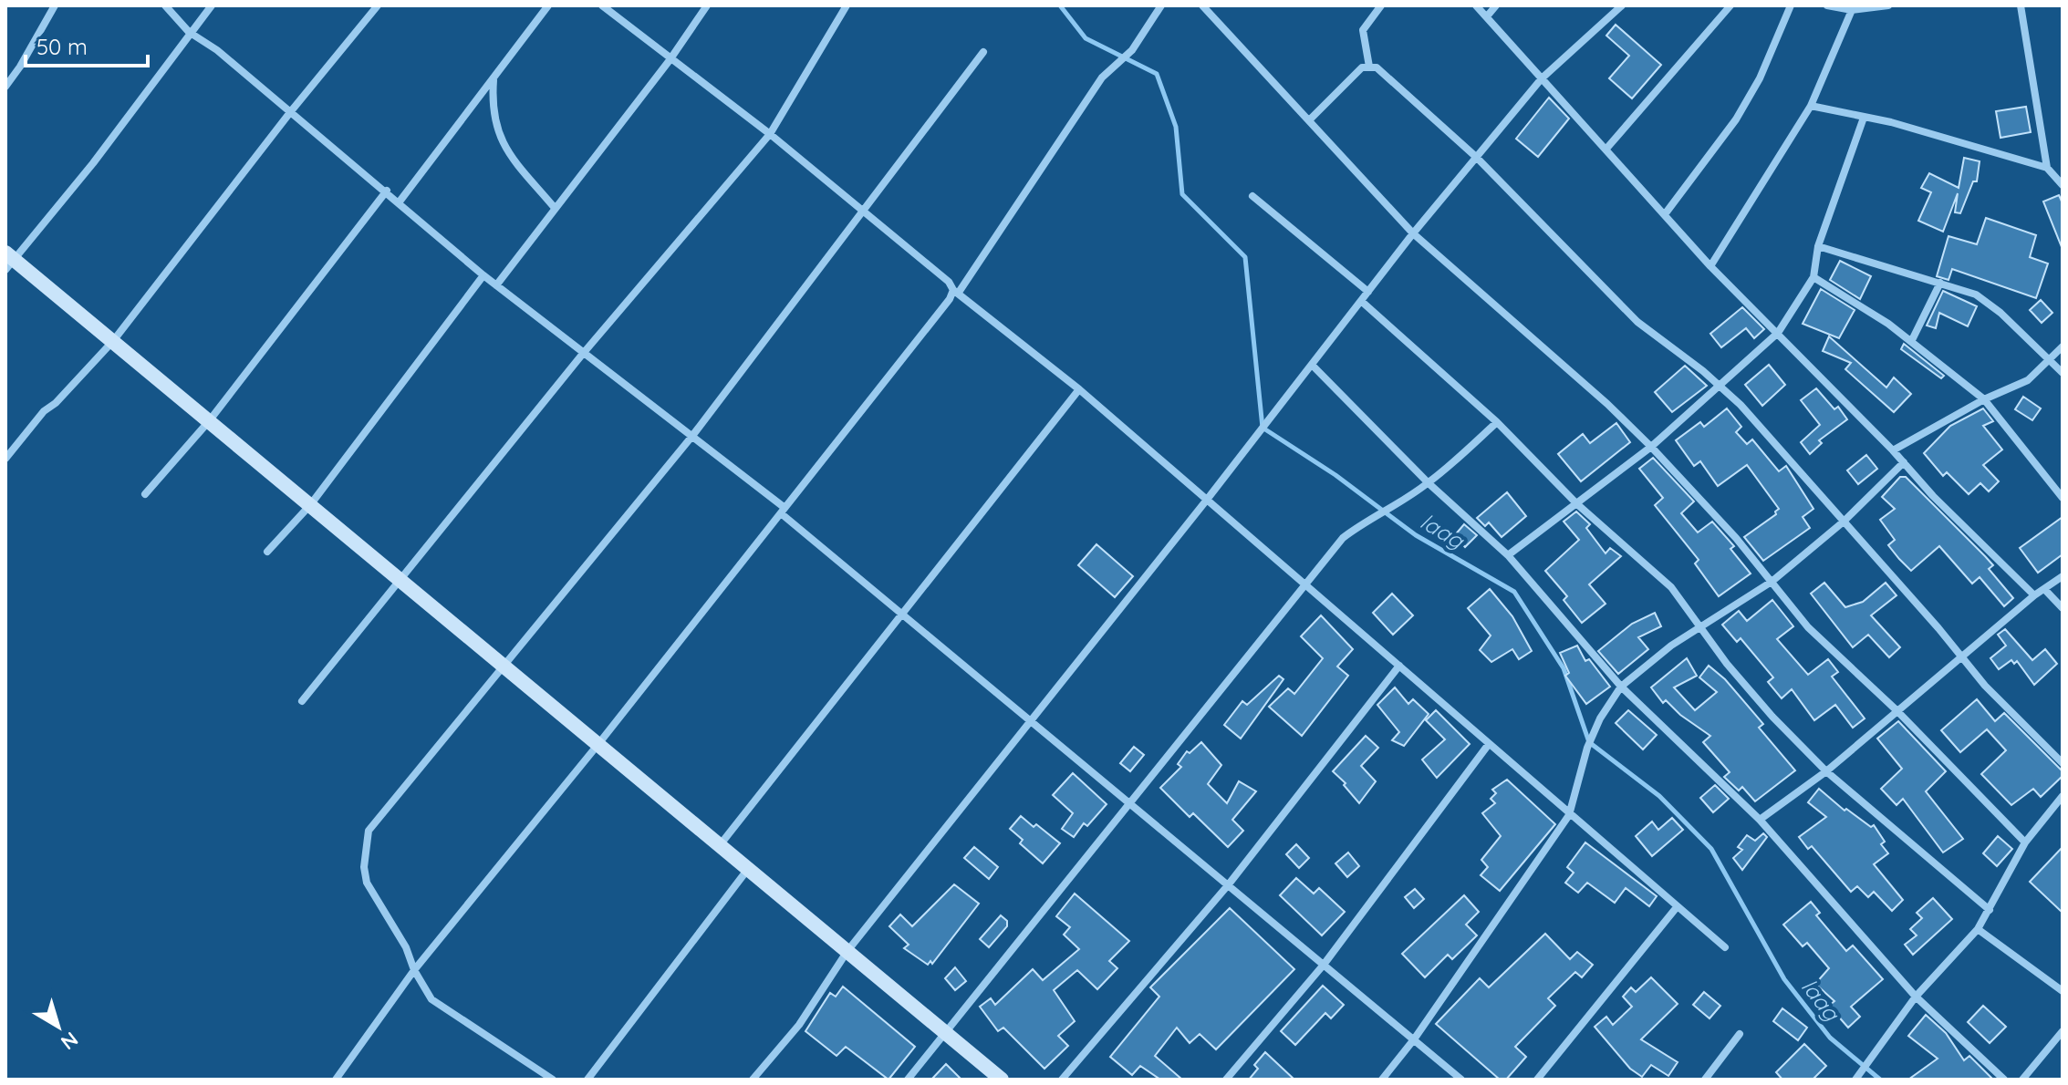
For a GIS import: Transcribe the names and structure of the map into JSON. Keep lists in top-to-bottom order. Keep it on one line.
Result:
{"water":["laag"],"scale_bar":"50 m","north":"bottom right"}
